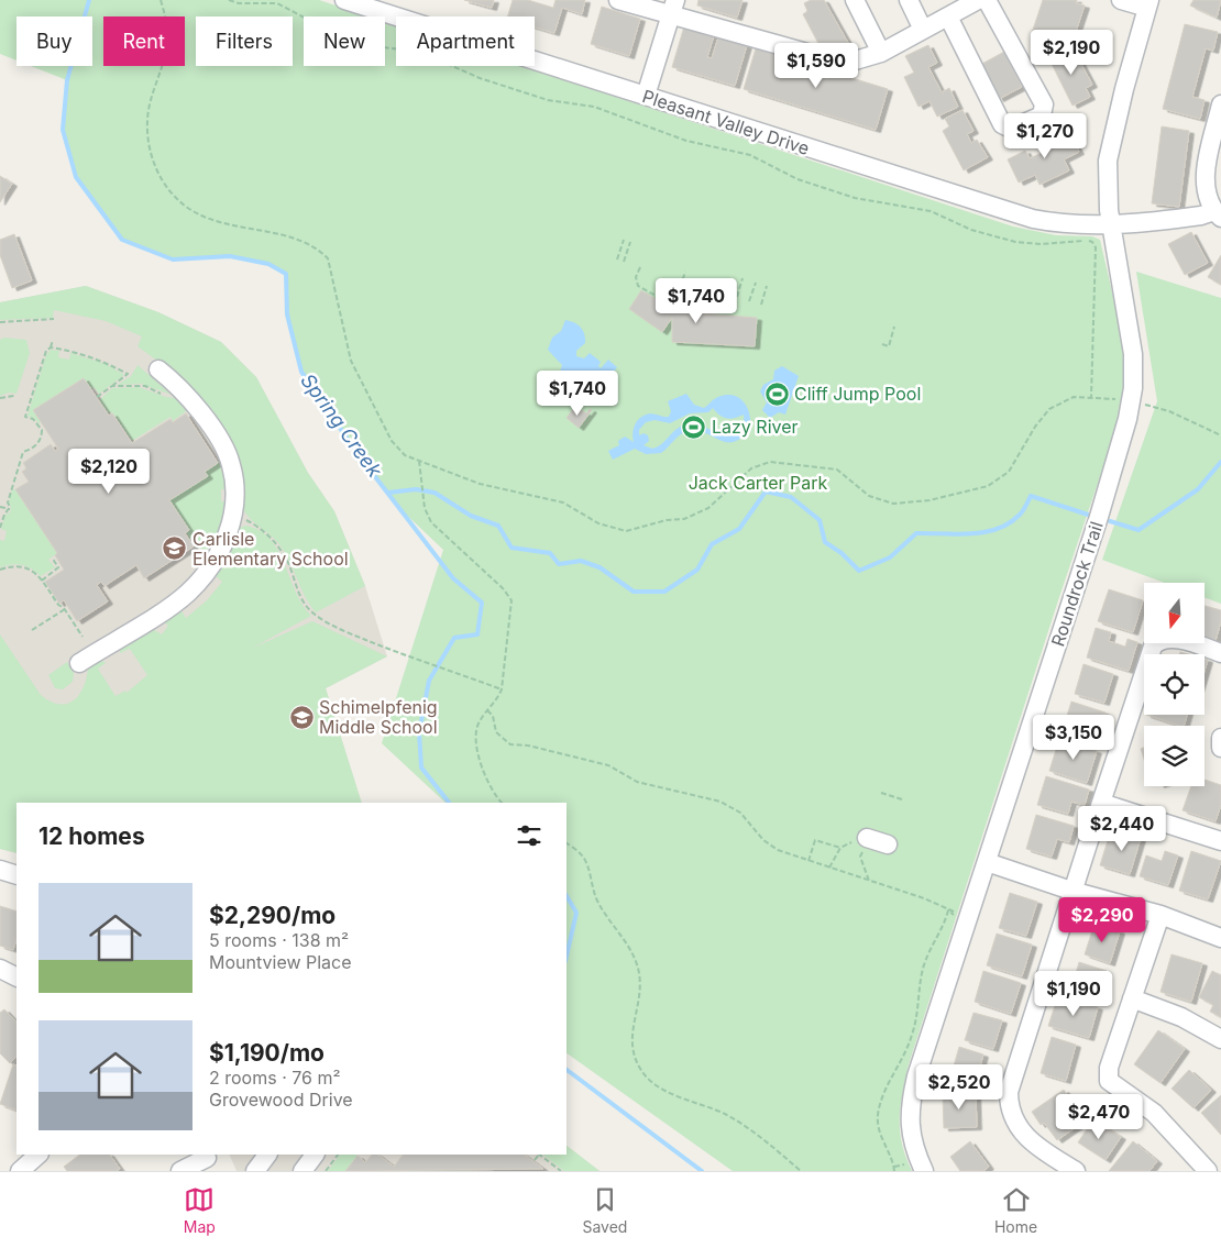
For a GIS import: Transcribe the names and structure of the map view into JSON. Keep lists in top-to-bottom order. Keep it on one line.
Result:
{"streets":{"street":["Pleasant Valley Drive","Roundrock Trail"]},"crossings":[["Pleasant Valley Drive","Roundrock Trail"]],"water":["Spring Creek"],"parks":["Jack Carter Park"],"places":{"sports":["Cliff Jump Pool","Lazy River"],"school or university":["Carlisle Elementary School","Schimelpfenig Middle School"]},"north":"bottom","page":{"chip":["Buy","Rent","Filters","New","Apartment"],"price":["$2,190","$1,590","$1,270","$1,740","$1,740","$2,120","$3,150","$2,440","$2,290","$1,190","$2,520","$2,470"],"heading":"12 homes","list":[{"name":"$2,290/mo","note":"5 rooms · 138 m² · Mountview Place"},{"name":"$1,190/mo","note":"2 rooms · 76 m² · Grovewood Drive"}],"tabs":["Map","Saved","Home"]}}
